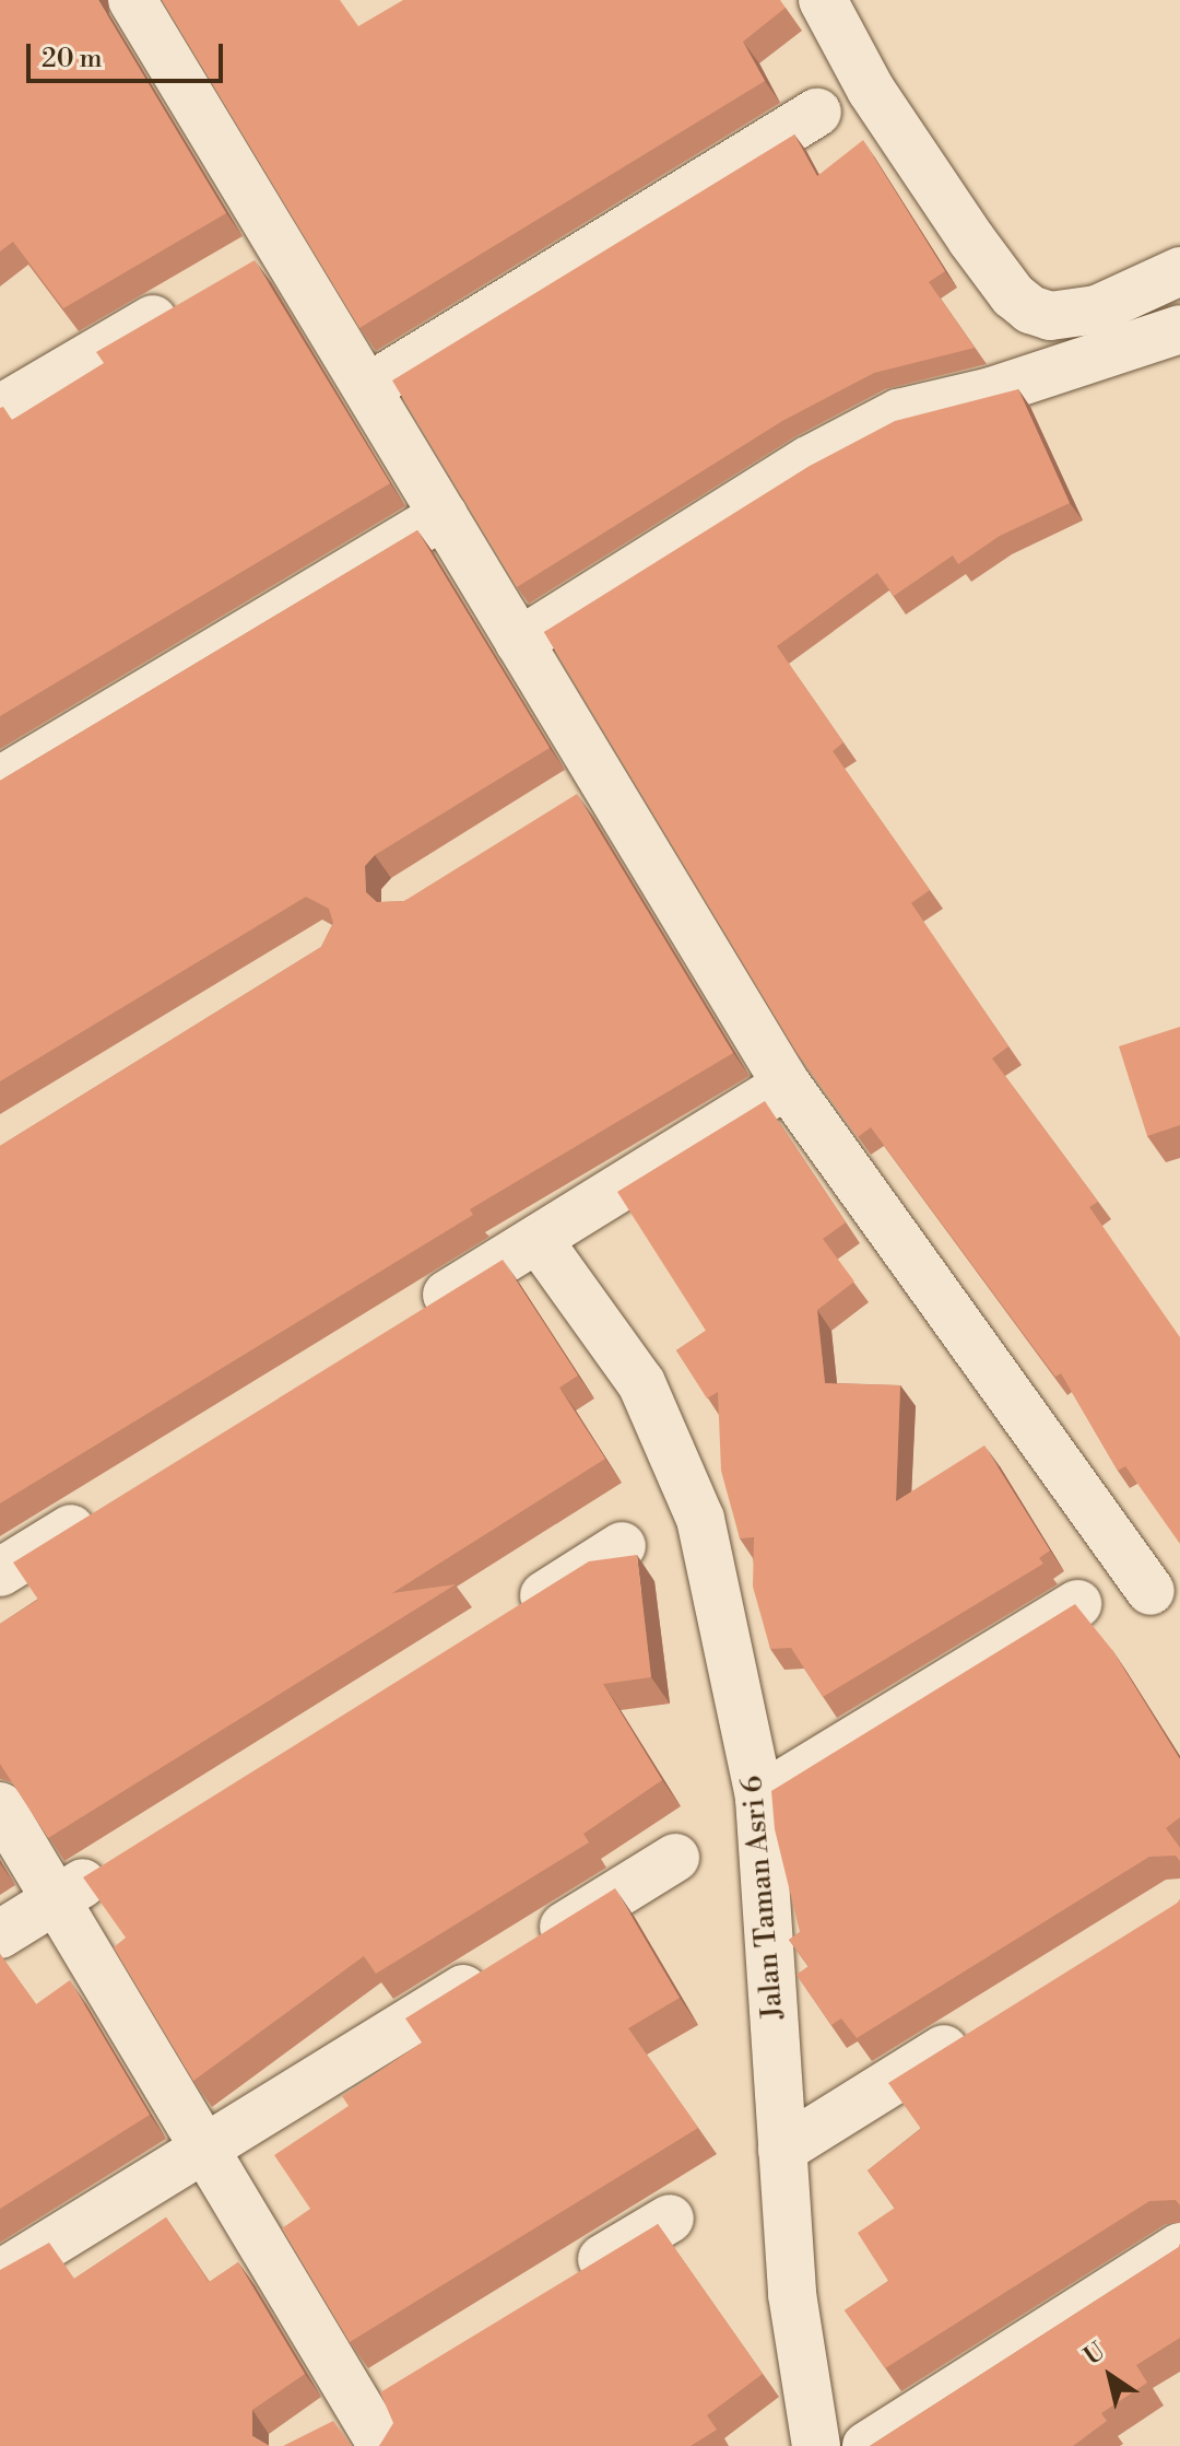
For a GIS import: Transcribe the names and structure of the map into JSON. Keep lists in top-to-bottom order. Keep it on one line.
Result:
{"streets":{"street":["Jalan Taman Asri 6"]},"scale_bar":"20 m","north":"top left"}
